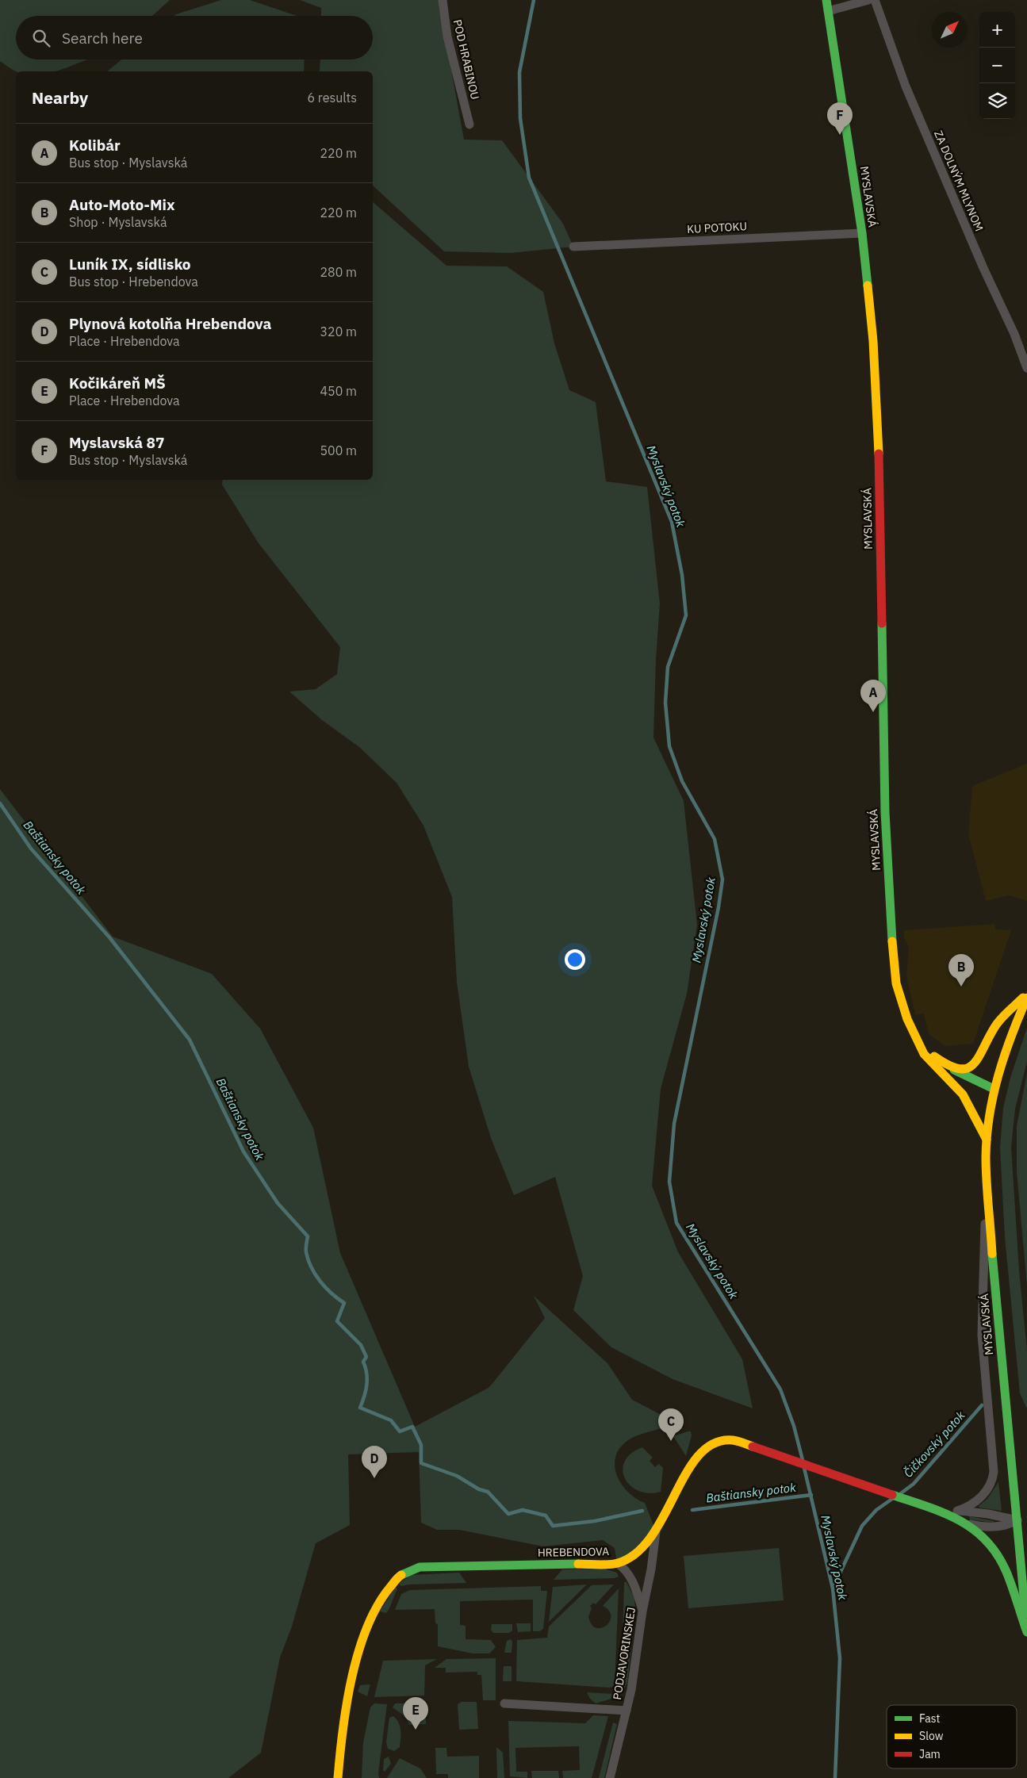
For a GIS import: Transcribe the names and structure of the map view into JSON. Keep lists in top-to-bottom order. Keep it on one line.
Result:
{"streets":{"street":["POD HRABINOU","ZA DOLNÝM MLYNOM","MYSLAVSKÁ","KU POTOKU","HREBENDOVA","PODJAVORINSKEJ"]},"crossings":[["MYSLAVSKÁ","KU POTOKU"],["MYSLAVSKÁ","HREBENDOVA"],["HREBENDOVA","PODJAVORINSKEJ"]],"water":["Myslavský potok","Baštiansky potok","Čičkovský potok"],"legend":["Fast","Slow","Jam"],"north":"top right","page":{"map_buttons":["+","−"],"search":"Search here","heading":["Nearby","6 results"],"pins":["F","A","B","C","D","E"],"list":[{"mark":"A","name":"Kolibár","note":"Bus stop · Myslavská","value":"220 m"},{"mark":"B","name":"Auto-Moto-Mix","note":"Shop · Myslavská","value":"220 m"},{"mark":"C","name":"Luník IX, sídlisko","note":"Bus stop · Hrebendova","value":"280 m"},{"mark":"D","name":"Plynová kotolňa Hrebendova","note":"Place · Hrebendova","value":"320 m"},{"mark":"E","name":"Kočikáreň MŠ","note":"Place · Hrebendova","value":"450 m"},{"mark":"F","name":"Myslavská 87","note":"Bus stop · Myslavská","value":"500 m"}]}}
